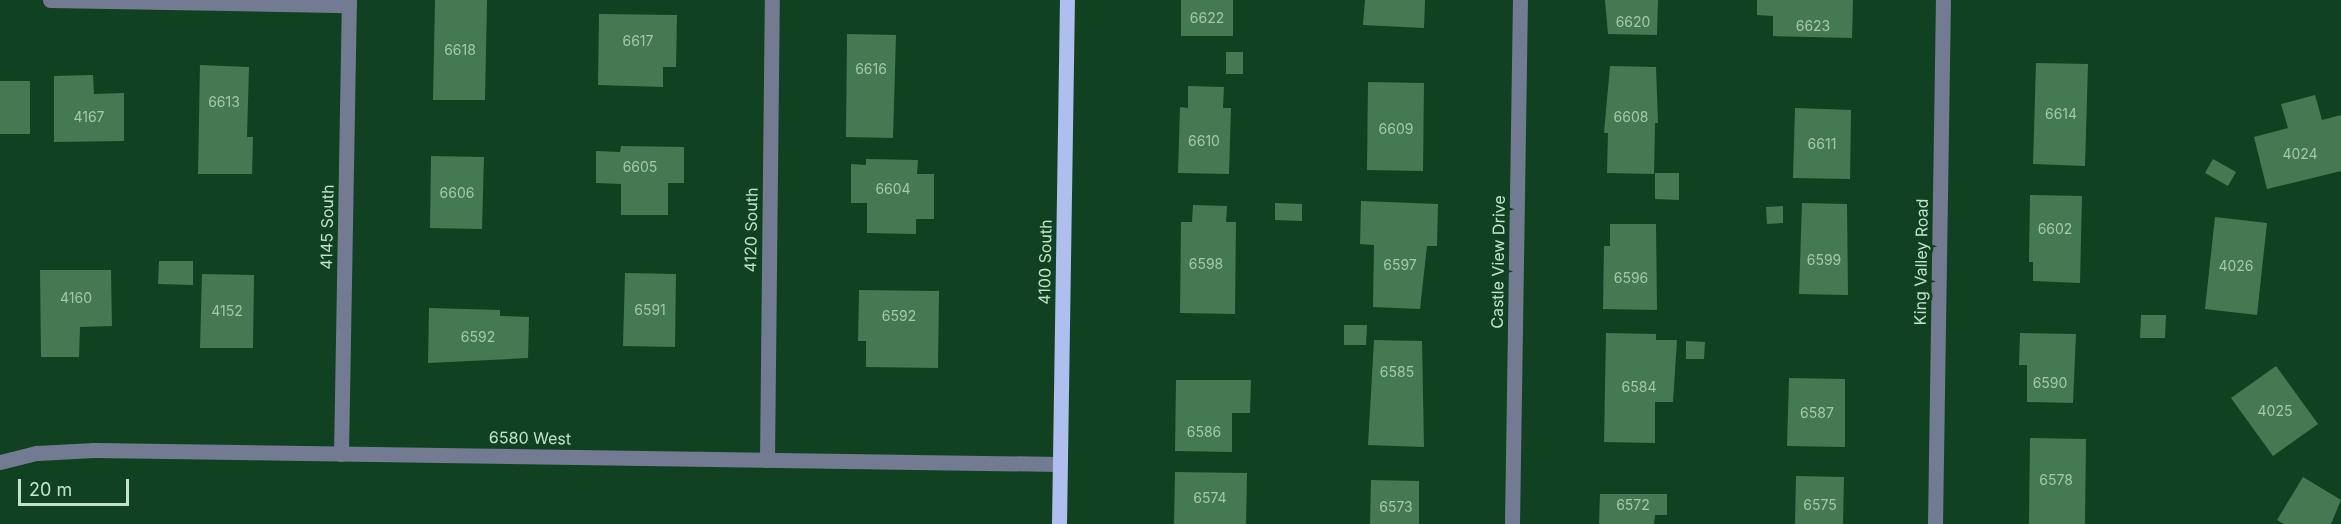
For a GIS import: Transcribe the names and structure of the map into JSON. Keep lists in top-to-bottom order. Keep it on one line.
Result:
{"streets":{"main road":["4100 South"],"street":["4145 South","4120 South","Castle View Drive","King Valley Road","6580 West"]},"crossings":[["4145 South","6580 West"],["4120 South","6580 West"],["4100 South","6580 West"]],"house_numbers":["6622","6620","6623","6617","6618","6616","6613","6614","4167","6608","6609","6610","6611","4024","6605","6604","6606","6602","6599","6598","6597","4026","6596","4160","6591","4152","6592","6592","6585","6590","6584","4025","6587","6586","6578","6574","6572","6575","6573"],"scale_bar":"20 m"}
